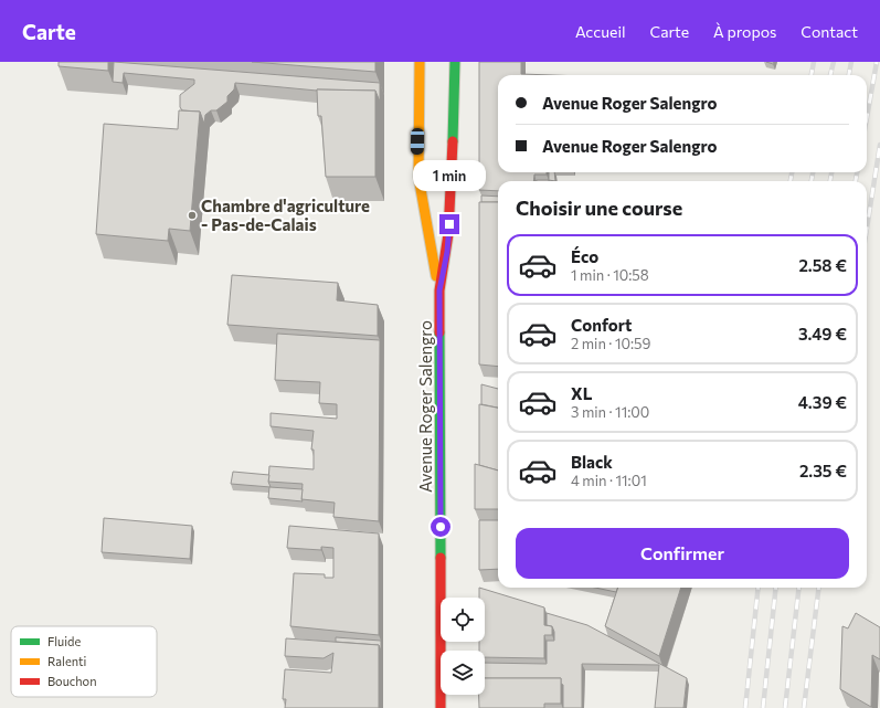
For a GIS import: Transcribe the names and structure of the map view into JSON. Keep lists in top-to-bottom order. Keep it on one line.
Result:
{"streets":{"street":["Avenue Roger Salengro"]},"places":["Chambre d'agriculture - Pas-de-Calais"],"legend":["Fluide","Ralenti","Bouchon"],"page":{"header":"Carte","nav":["Accueil","Carte","À propos","Contact"],"banner":["Avenue Roger Salengro","Avenue Roger Salengro"],"bubble":"1 min","heading":"Choisir une course","list":[{"name":"Éco","note":"1 min · 10:58","value":"2.58 €"},{"name":"Confort","note":"2 min · 10:59","value":"3.49 €"},{"name":"XL","note":"3 min · 11:00","value":"4.39 €"},{"name":"Black","note":"4 min · 11:01","value":"2.35 €"}],"buttons":"Confirmer"}}
